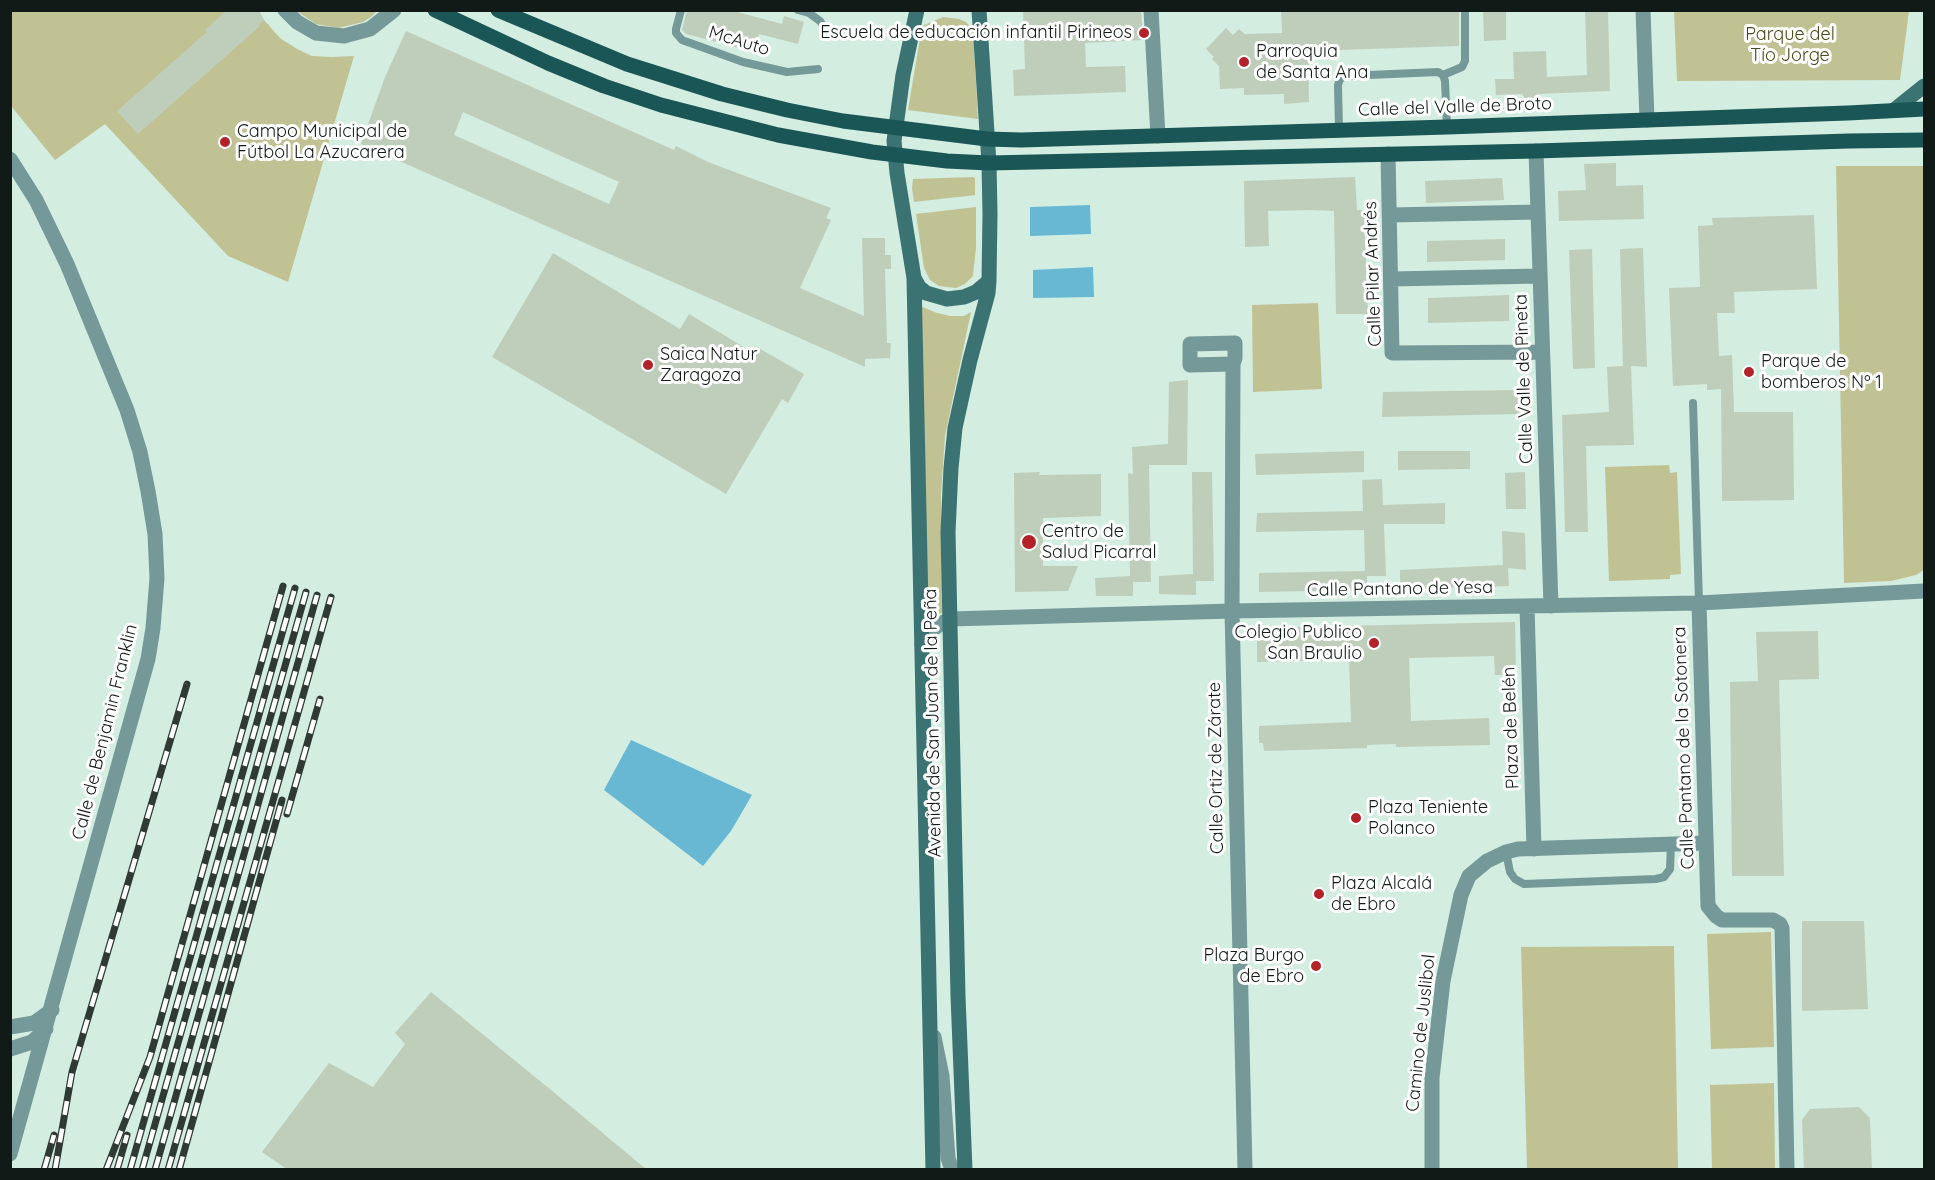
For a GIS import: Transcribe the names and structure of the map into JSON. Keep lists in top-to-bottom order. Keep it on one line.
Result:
{"streets":{"main road":["Calle del Valle de Broto","Avenida de San Juan de la Peña"],"street":["Calle Pilar Andrés","Calle Valle de Pineta","Calle Pantano de Yesa","Plaza de Belén","Calle de Benjamin Franklin","Calle Pantano de la Sotonera","Calle Ortiz de Zárate","Camino de Juslibol"],"lane":["McAuto"]},"crossings":[["Calle del Valle de Broto","Avenida de San Juan de la Peña"],["Calle Pilar Andrés","Calle Valle de Pineta"],["Calle Valle de Pineta","Calle Pantano de Yesa"],["Calle Pantano de Yesa","Avenida de San Juan de la Peña"],["Calle Pantano de Yesa","Plaza de Belén"],["Calle Pantano de Yesa","Calle Pantano de la Sotonera"],["Calle Pantano de Yesa","Calle Ortiz de Zárate"],["Plaza de Belén","Camino de Juslibol"],["Calle Pantano de la Sotonera","Camino de Juslibol"]],"parks":["Parque del Tío Jorge"],"places":["Escuela de educación infantil Pirineos","Parroquia de Santa Ana","Campo Municipal de Fútbol La Azucarera","Saica Natur Zaragoza","Parque de bomberos Nº 1","Centro de Salud Picarral","Colegio Publico San Braulio","Plaza Teniente Polanco","Plaza Alcalá de Ebro","Plaza Burgo de Ebro"]}
